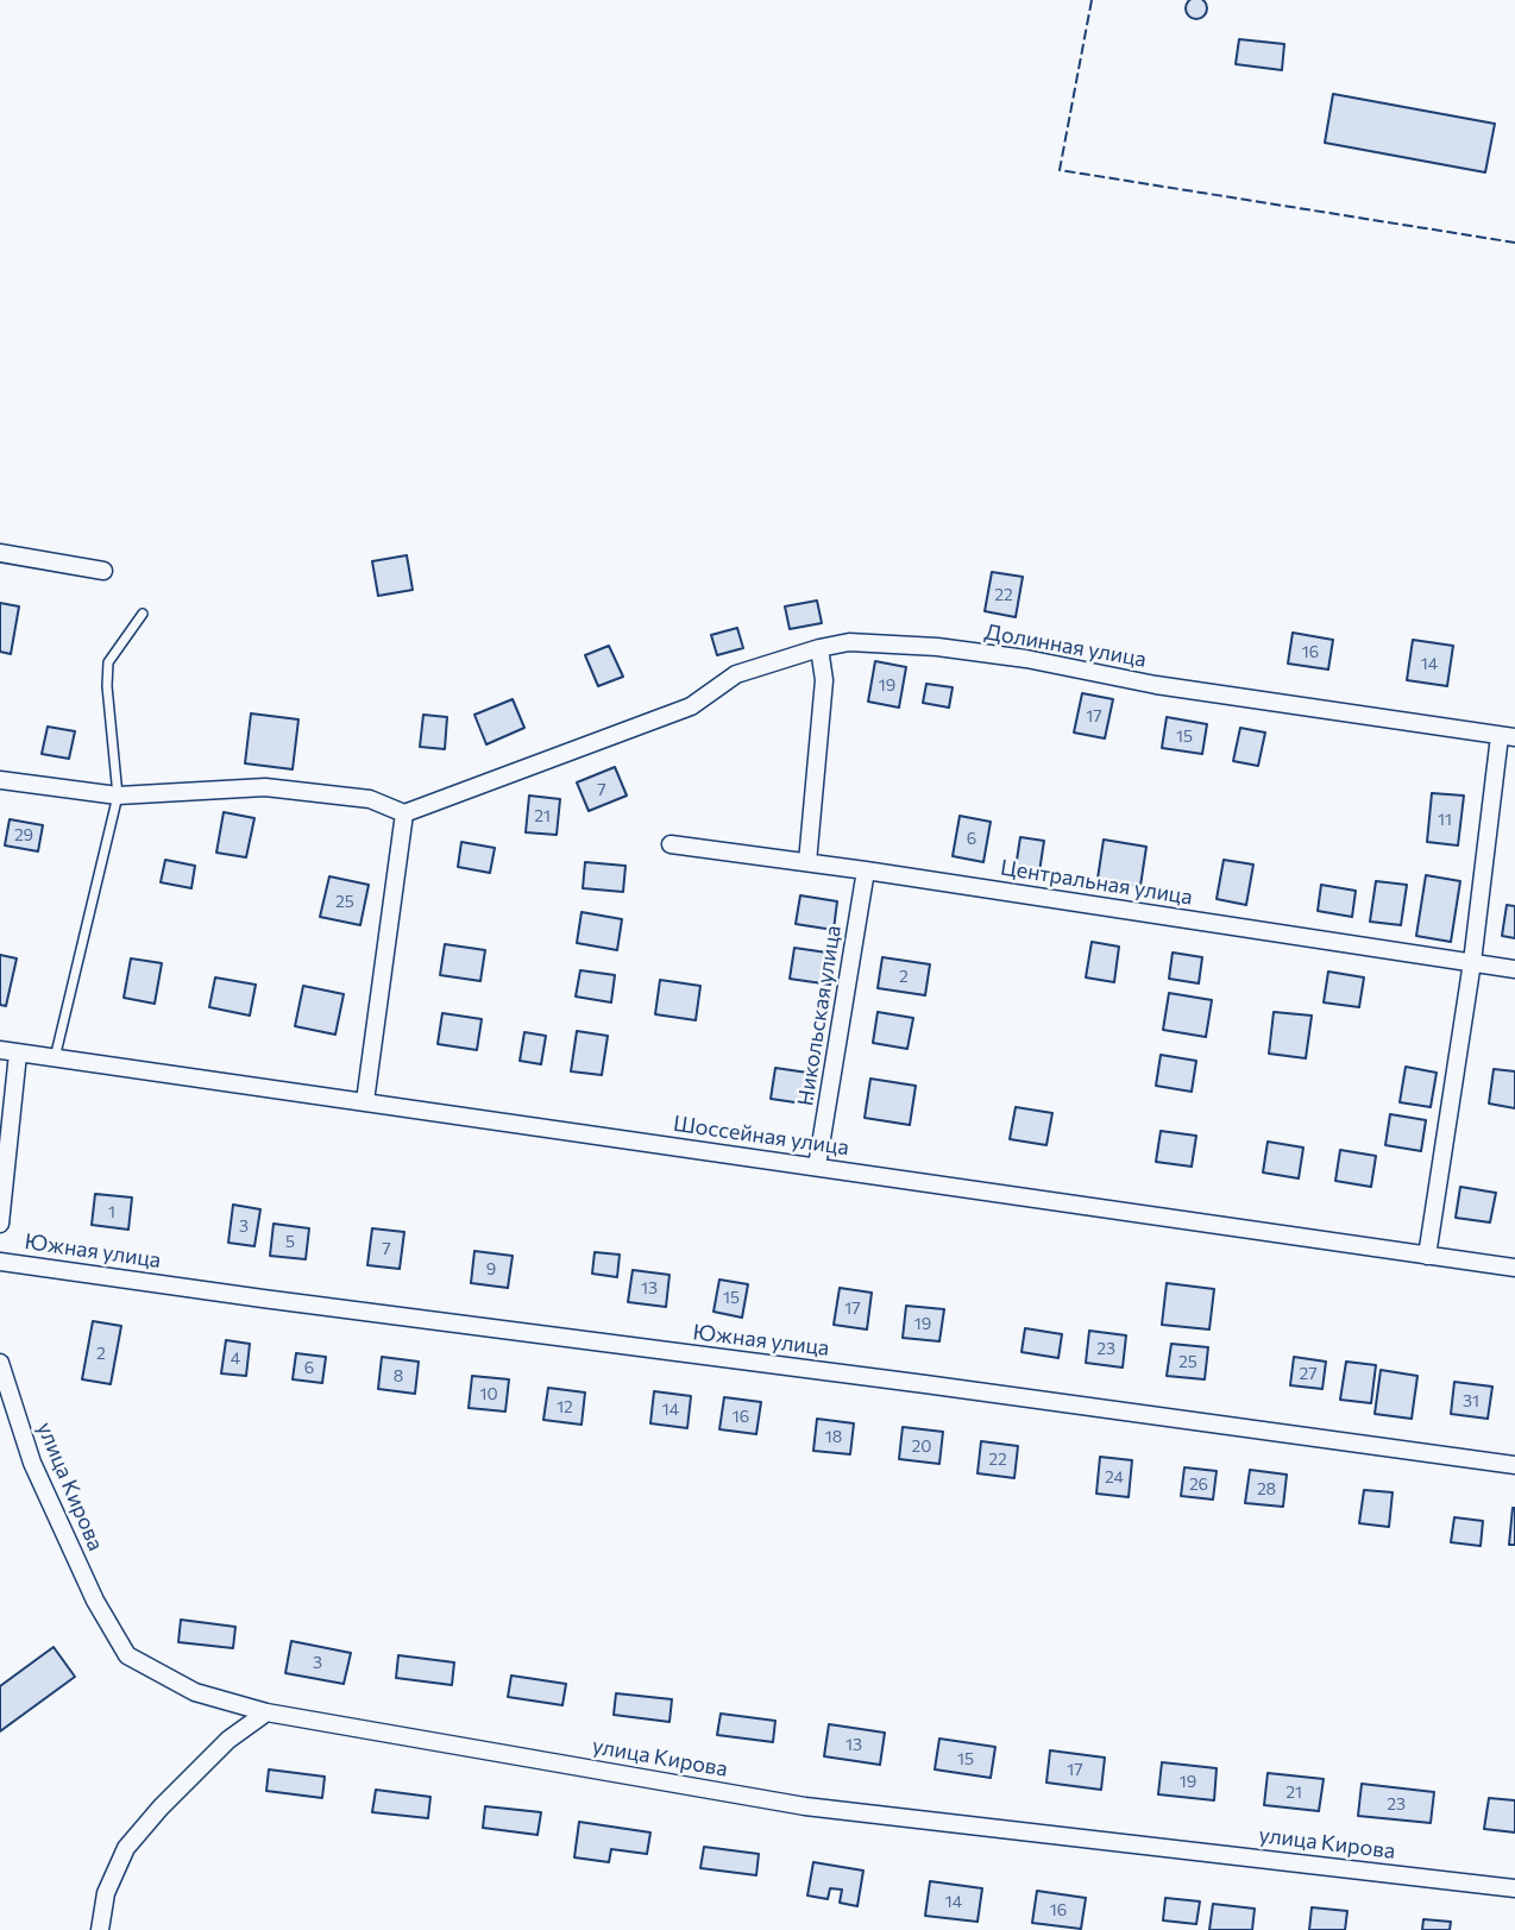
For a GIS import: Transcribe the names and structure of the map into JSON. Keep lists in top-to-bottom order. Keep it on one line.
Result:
{"streets":{"street":["Долинная улица","Центральная улица","Никольская улица","Шоссейная улица","Южная улица","улица Кирова"]},"crossings":[["Центральная улица","Никольская улица"],["Никольская улица","Шоссейная улица"]],"house_numbers":["22","16","14","19","17","15","7","21","11","29","6","25","2","1","3","5","7","9","13","15","17","19","23","2","4","25","6","27","8","10","31","12","14","16","18","20","22","24","26","28","3","13","15","17","19","21","23","14","16"]}
